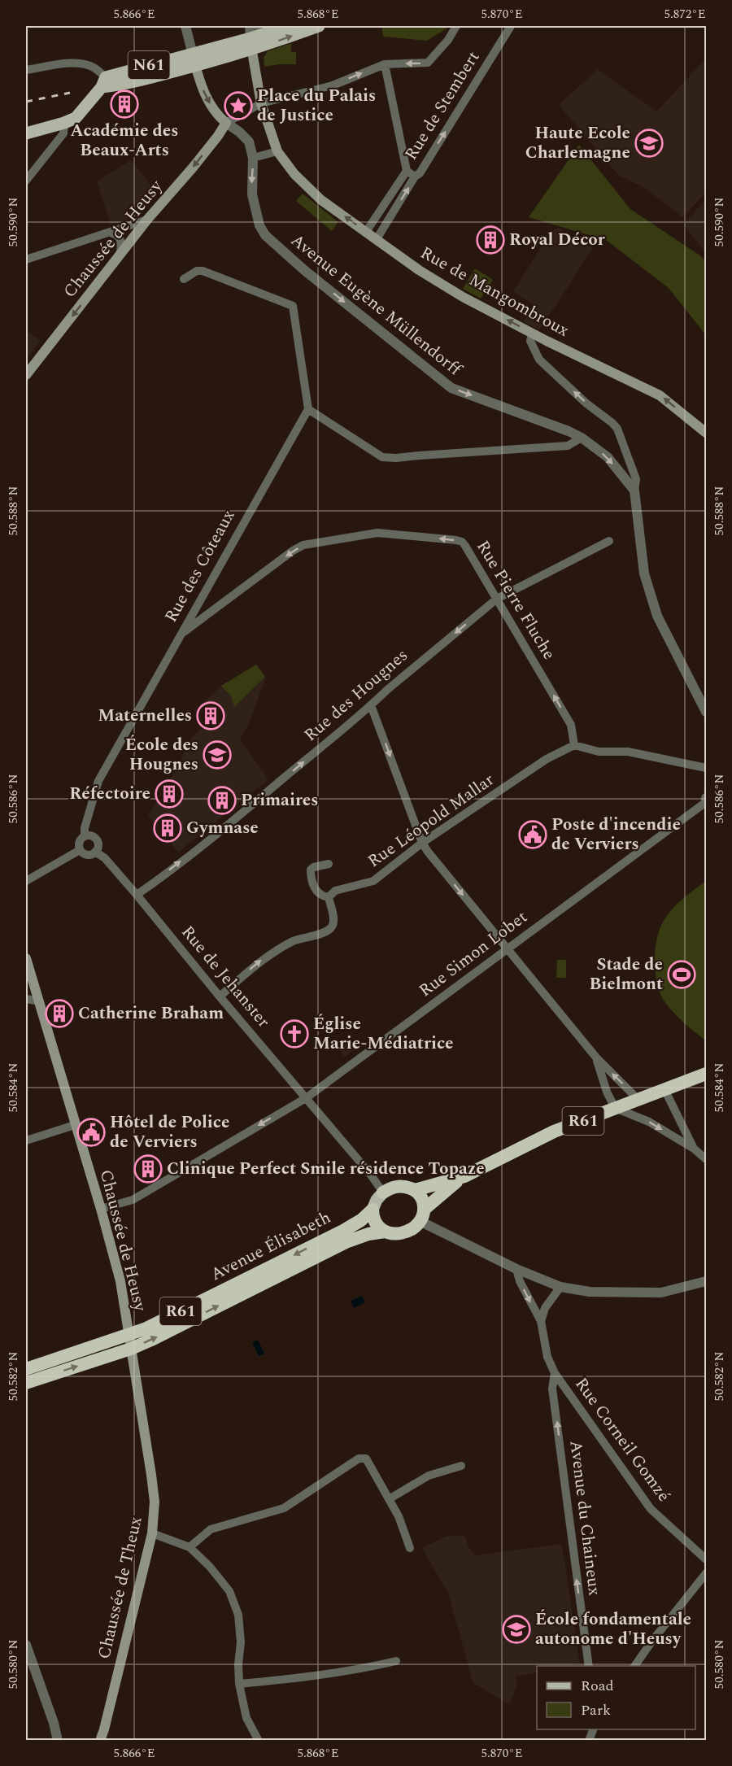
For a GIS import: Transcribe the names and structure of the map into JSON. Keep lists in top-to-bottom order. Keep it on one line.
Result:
{"streets":{"highway":["R61","Avenue Élisabeth"],"main road":["N61","Chaussée de Heusy","Rue de Mangombroux","Chaussée de Theux"],"street":["Rue de Stembert","Avenue Eugène Müllendorff","Rue des Côteaux","Rue Pierre Fluche","Rue des Hougnes","Rue Léopold Mallar","Rue Simon Lobet","Rue de Jehanster","Rue Corneil Gomzé","Avenue du Chaineux"]},"crossings":[["N61","Rue de Mangombroux"],["Rue de Stembert","Rue de Mangombroux"],["Chaussée de Heusy","Avenue Eugène Müllendorff"],["Chaussée de Heusy","Rue Simon Lobet"],["Chaussée de Heusy","R61"],["Chaussée de Heusy","Avenue Élisabeth"],["Chaussée de Heusy","Chaussée de Theux"],["Rue des Côteaux","Rue Pierre Fluche"],["Rue des Côteaux","Rue de Jehanster"],["Rue Pierre Fluche","Rue des Hougnes"],["Rue Pierre Fluche","Rue Léopold Mallar"],["Rue des Hougnes","Rue de Jehanster"],["Rue Simon Lobet","Rue de Jehanster"],["Rue de Jehanster","R61"],["Rue de Jehanster","Avenue Élisabeth"],["R61","Avenue Élisabeth"],["R61","Chaussée de Theux"],["Avenue Élisabeth","Chaussée de Theux"],["Rue Corneil Gomzé","Avenue du Chaineux"]],"one_way":["Rue de Stembert","Chaussée de Heusy","Rue de Mangombroux","Avenue du Chaineux"],"places":{"building":["Académie des Beaux-Arts","Royal Décor","Maternelles","Réfectoire","Primaires","Gymnase","Catherine Braham","Clinique Perfect Smile résidence Topaze"],"place":["Place du Palais de Justice"],"school or university":["Haute Ecole Charlemagne","École des Hougnes","École fondamentale autonome d'Heusy"],"public building":["Poste d'incendie de Verviers","Hôtel de Police de Verviers"],"sports":["Stade de Bielmont"],"church":["Église Marie-Médiatrice"]},"legend":["Road","Park"],"coordinates":["5.866°E","5.868°E","5.870°E","5.872°E","50.590°N","50.588°N","50.586°N","50.584°N","50.582°N","50.580°N"]}
